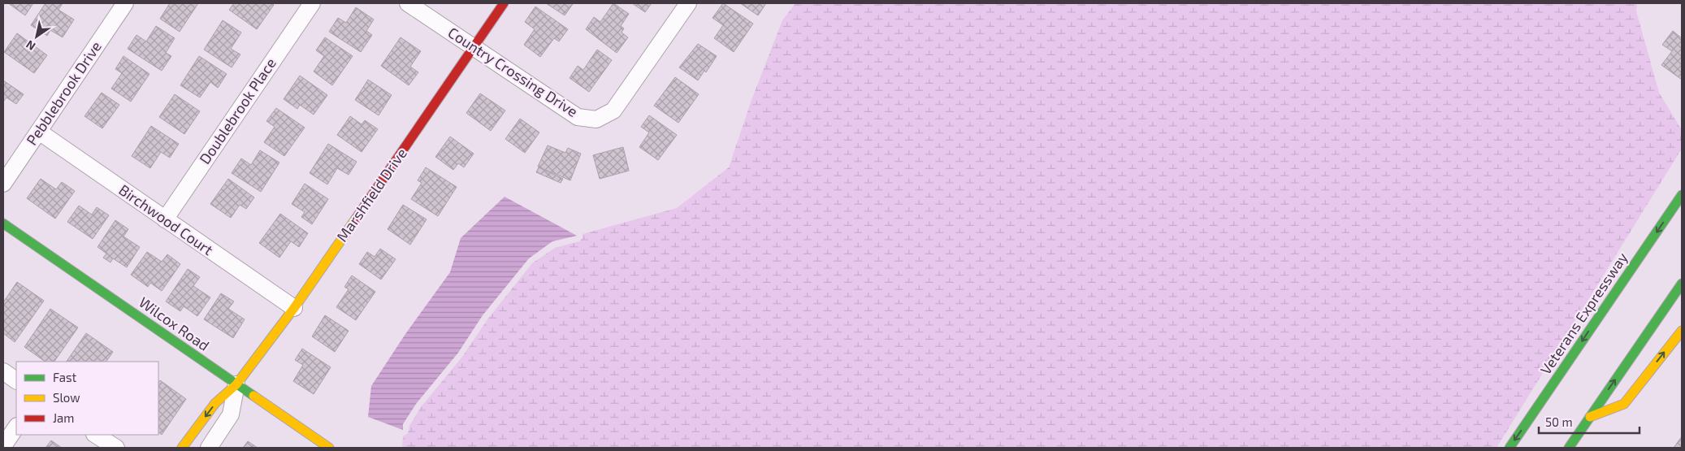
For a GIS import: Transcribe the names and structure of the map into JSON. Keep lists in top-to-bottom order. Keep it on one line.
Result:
{"streets":{"main road":["Marshfield Drive","Veterans Expressway","Wilcox Road"],"street":["Country Crossing Drive","Pebblebrook Drive","Doublebrook Place","Birchwood Court"]},"crossings":[["Country Crossing Drive","Marshfield Drive"],["Pebblebrook Drive","Birchwood Court"],["Doublebrook Place","Birchwood Court"],["Marshfield Drive","Birchwood Court"],["Marshfield Drive","Wilcox Road"]],"legend":["Fast","Slow","Jam"],"scale_bar":"50 m","north":"bottom left"}
